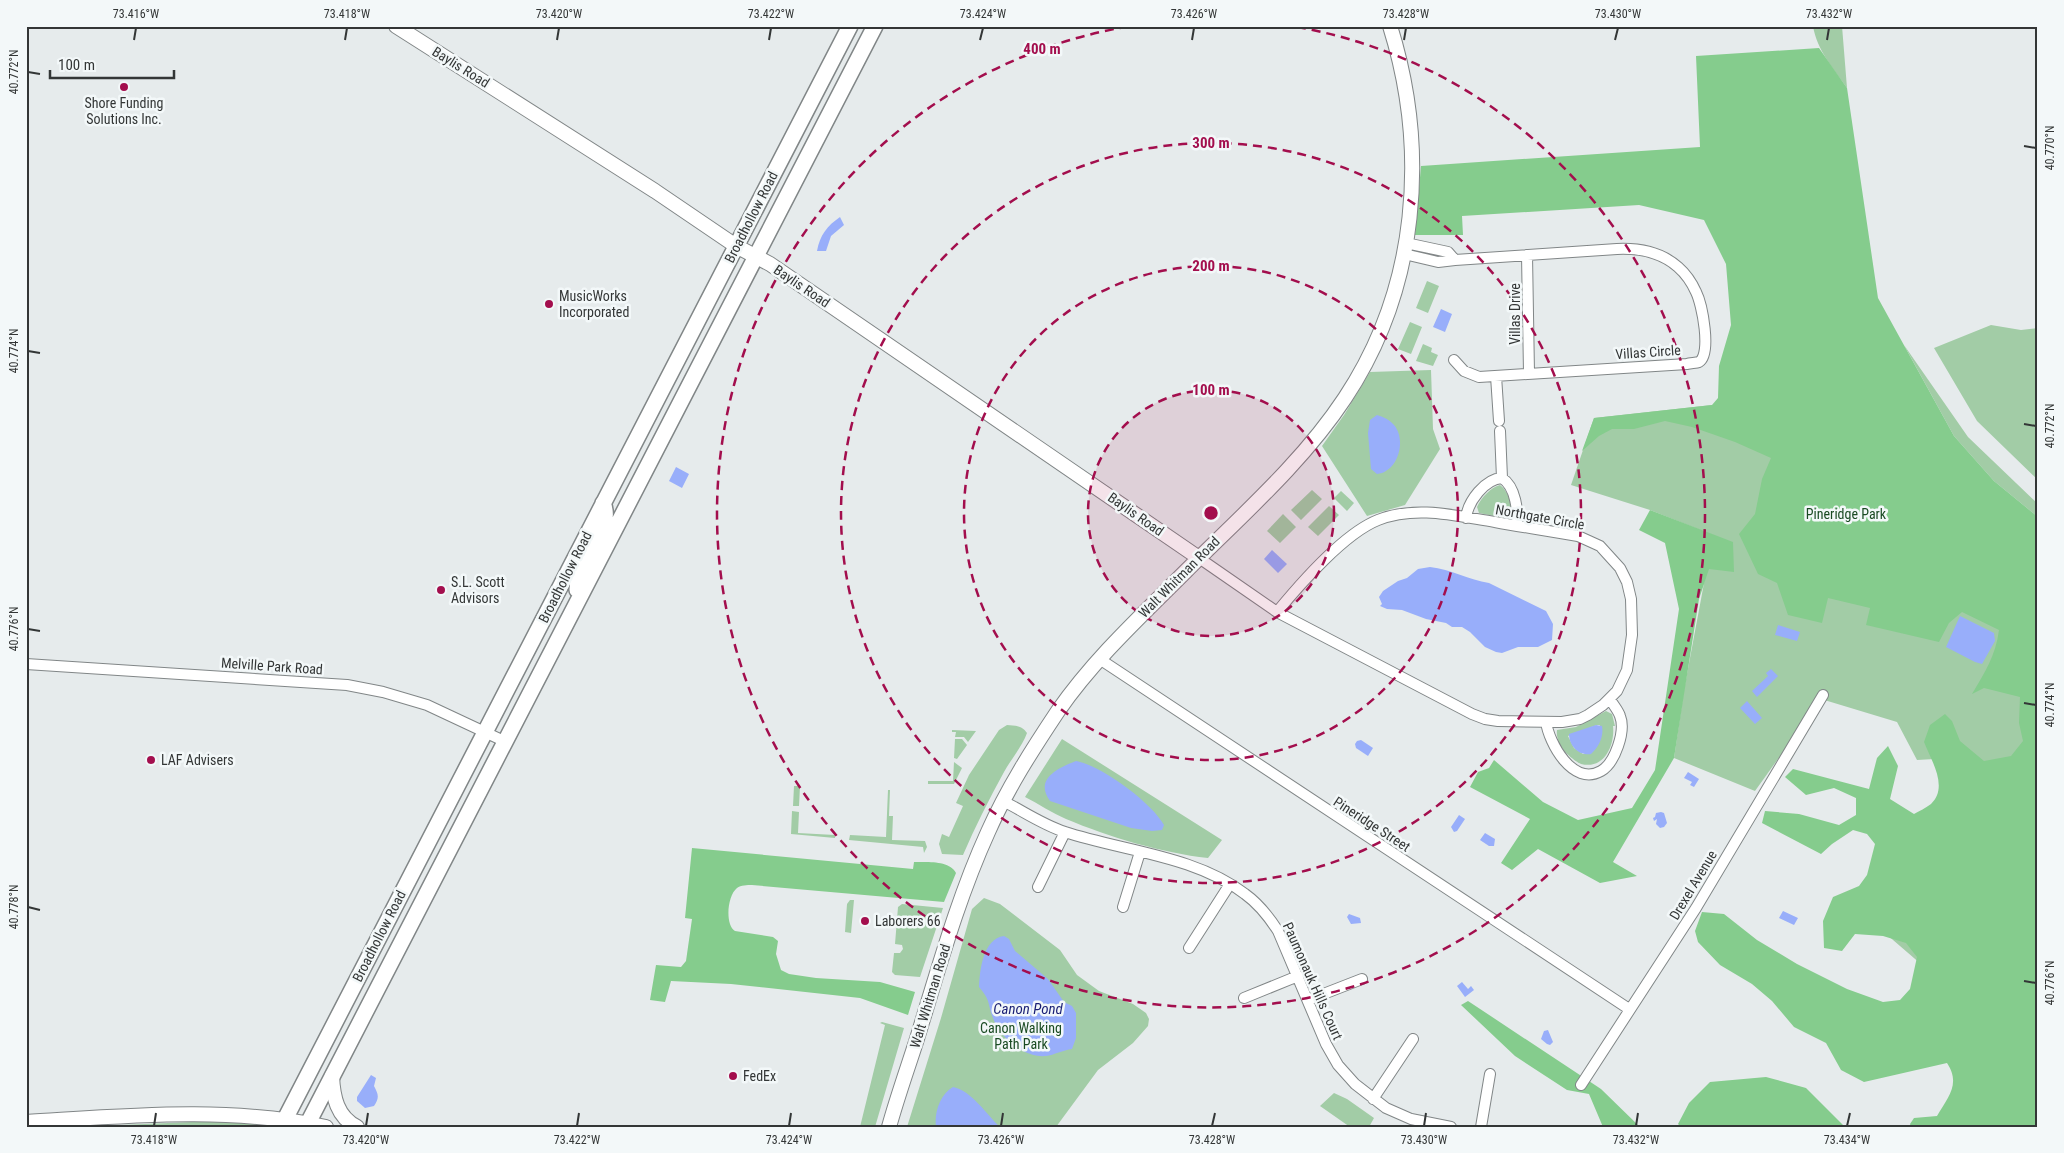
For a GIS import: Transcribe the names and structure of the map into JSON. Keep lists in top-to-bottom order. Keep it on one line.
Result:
{"streets":{"main road":["Baylis Road","Broadhollow Road","Walt Whitman Road"],"street":["Villas Drive","Villas Circle","Northgate Circle","Melville Park Road","Pineridge Street","Drexel Avenue","Paumonauk Hills Court"]},"crossings":[["Baylis Road","Broadhollow Road"],["Baylis Road","Northgate Circle"],["Baylis Road","Walt Whitman Road"],["Broadhollow Road","Melville Park Road"],["Villas Drive","Villas Circle"],["Villas Circle","Walt Whitman Road"],["Northgate Circle","Walt Whitman Road"],["Walt Whitman Road","Pineridge Street"],["Walt Whitman Road","Paumonauk Hills Court"],["Pineridge Street","Drexel Avenue"]],"water":["Canon Pond"],"parks":["Pineridge Park","Canon Walking Path Park"],"places":["Shore Funding Solutions Inc.","MusicWorks Incorporated","S.L. Scott Advisors","LAF Advisers","Laborers 66","FedEx"],"scale_bar":"100 m","coordinates":["73.416°W","73.418°W","73.420°W","73.422°W","73.424°W","73.426°W","73.428°W","73.430°W","73.432°W","40.772°N","40.770°N","40.774°N","40.776°N","40.778°N","73.434°W"],"rings":["400 m","300 m","200 m","100 m"]}
